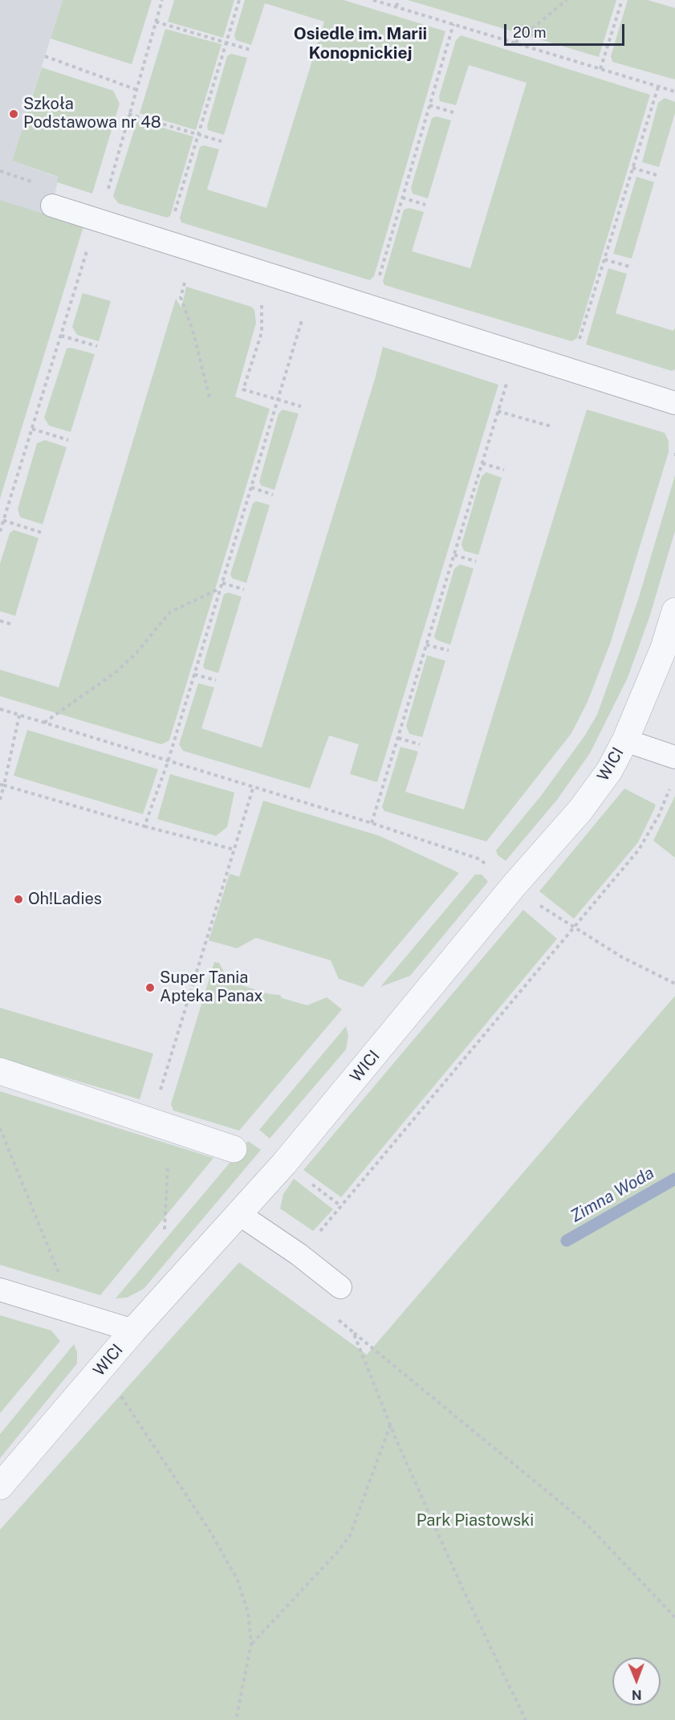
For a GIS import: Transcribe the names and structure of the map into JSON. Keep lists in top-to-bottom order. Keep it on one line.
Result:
{"streets":{"street":["WICI"]},"districts":["Osiedle im. Marii Konopnickiej"],"water":["Zimna Woda"],"parks":["Park Piastowski"],"places":["Szkoła Podstawowa nr 48","Oh!Ladies","Super Tania Apteka Panax"],"scale_bar":"20 m","north":"bottom"}
